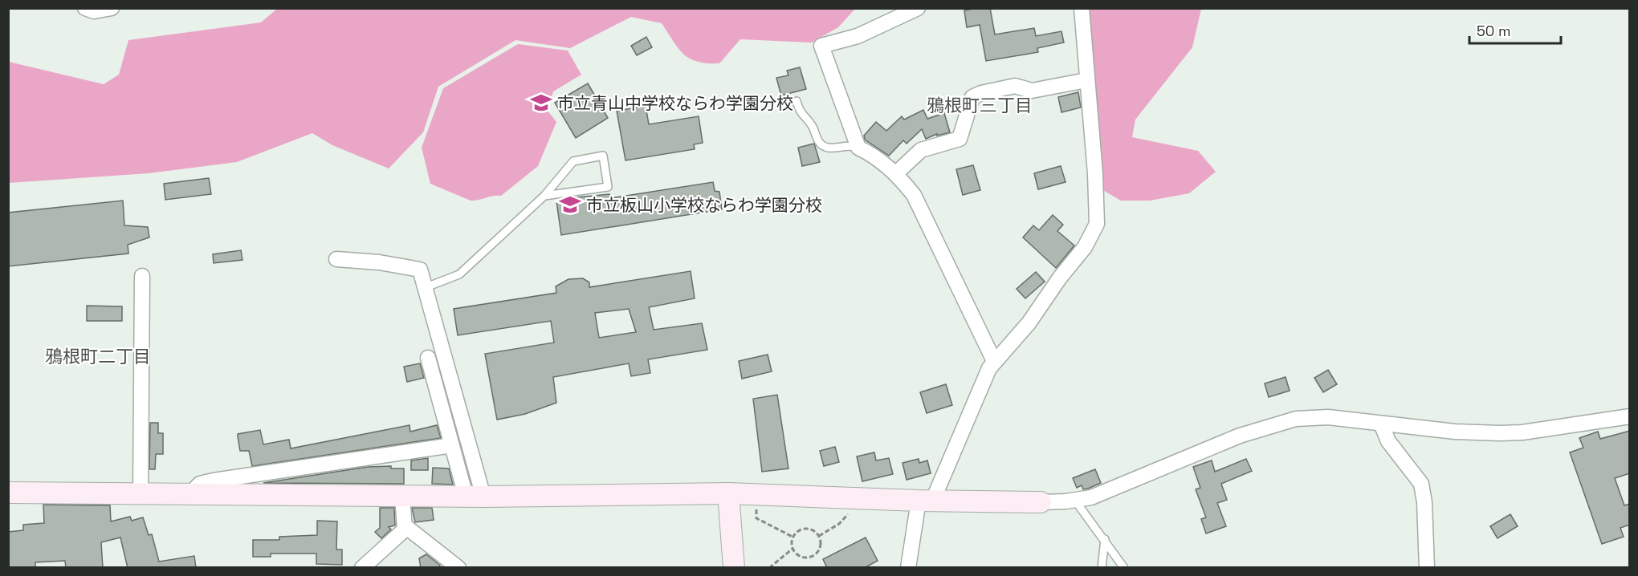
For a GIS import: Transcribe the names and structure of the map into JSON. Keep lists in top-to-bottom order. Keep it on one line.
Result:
{"districts":["鴉根町三丁目","鴉根町二丁目"],"places":{"school or university":["市立青山中学校ならわ学園分校","市立板山小学校ならわ学園分校"]},"scale_bar":"50 m"}
